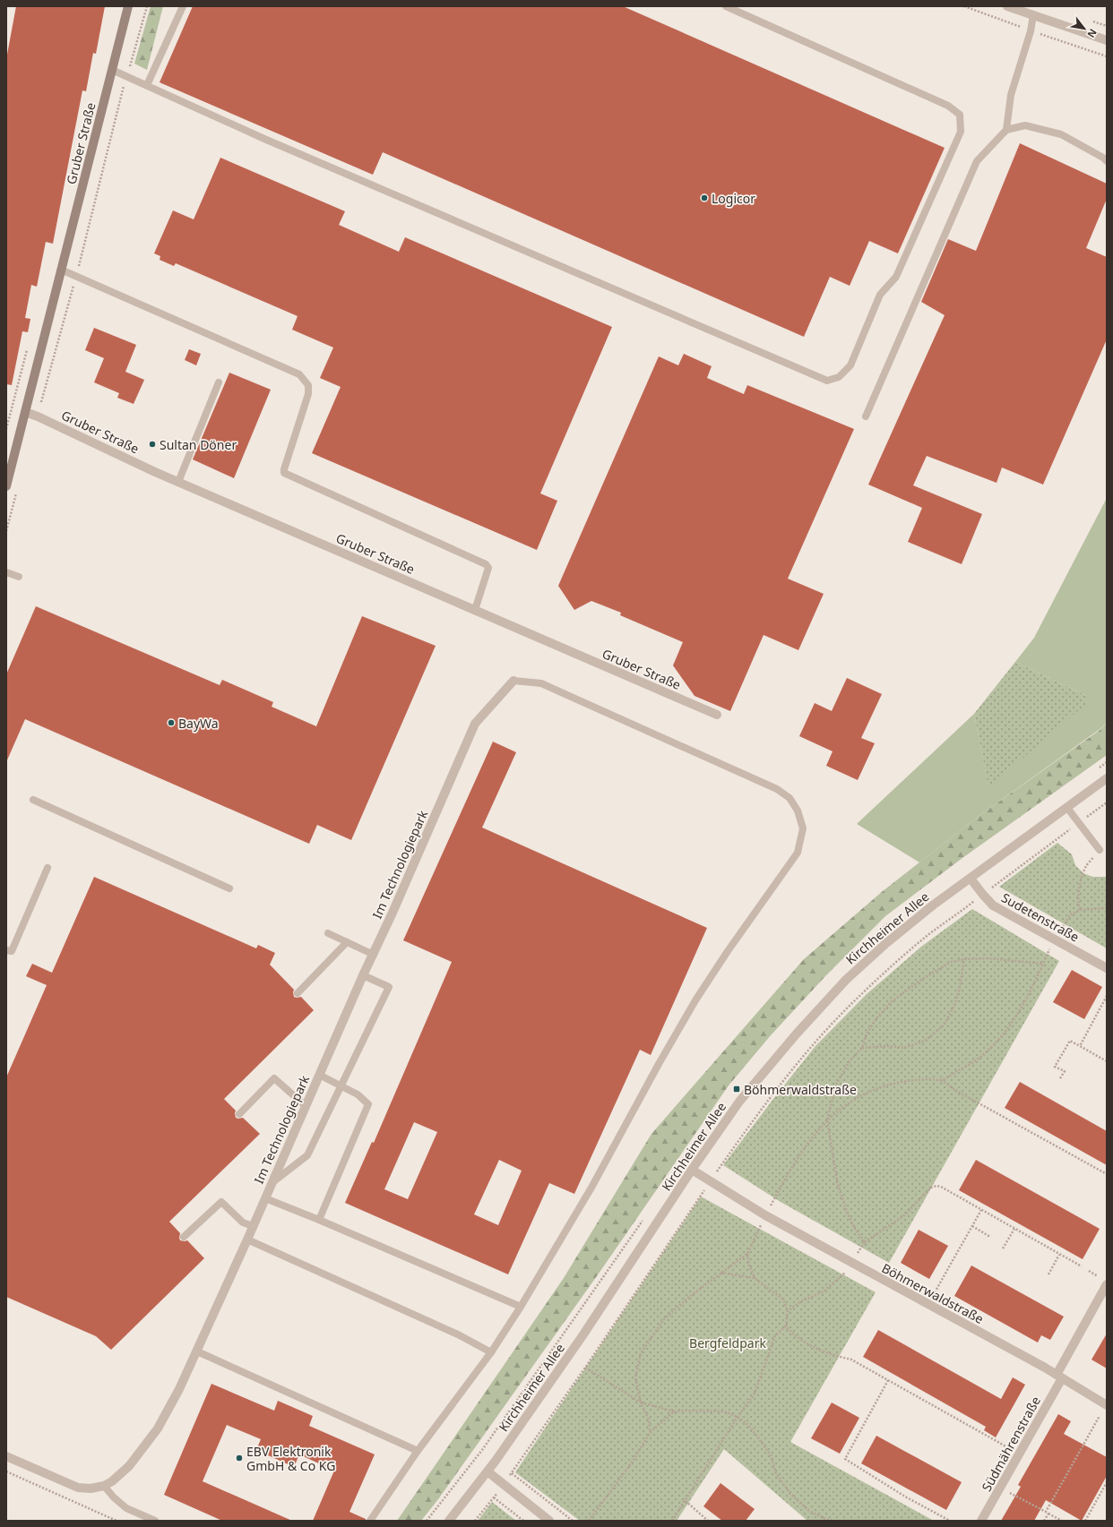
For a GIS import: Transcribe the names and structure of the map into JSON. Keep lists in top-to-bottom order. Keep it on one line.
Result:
{"streets":{"street":["Gruber Straße","Im Technologiepark","Sudetenstraße","Kirchheimer Allee","Böhmerwaldstraße","Südmährenstraße"]},"crossings":[["Sudetenstraße","Kirchheimer Allee"],["Kirchheimer Allee","Böhmerwaldstraße"],["Böhmerwaldstraße","Südmährenstraße"]],"parks":["Bergfeldpark"],"places":{"other":["Logicor","Sultan Döner","BayWa","EBV Elektronik GmbH & Co KG"],"transit":["Böhmerwaldstraße"]},"north":"bottom right"}
